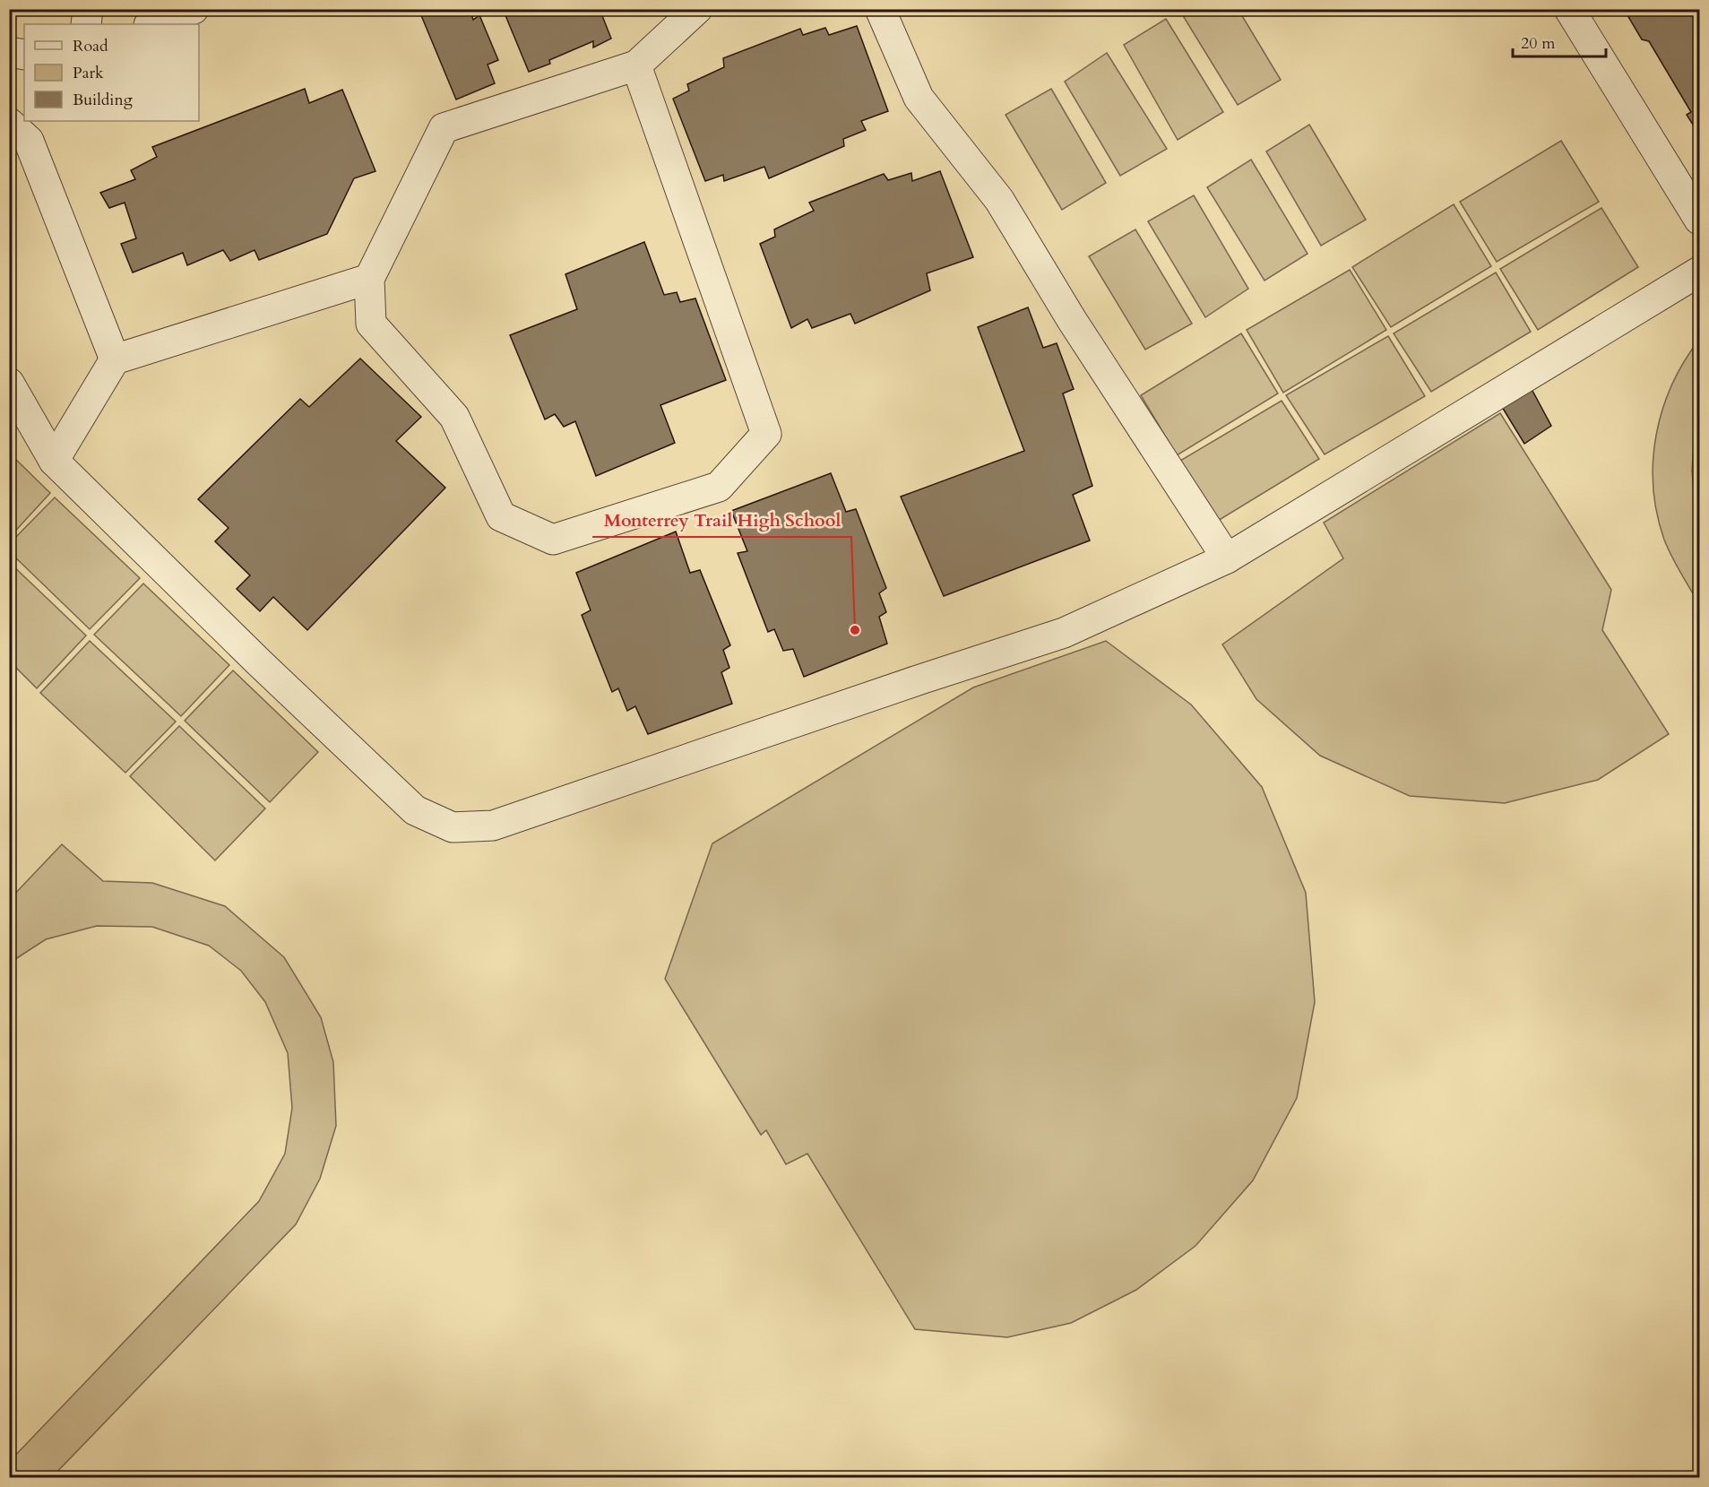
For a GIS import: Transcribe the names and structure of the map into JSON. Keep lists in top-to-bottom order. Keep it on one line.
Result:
{"places":["Monterrey Trail High School"],"legend":["Road","Park","Building"],"scale_bar":"20 m"}
